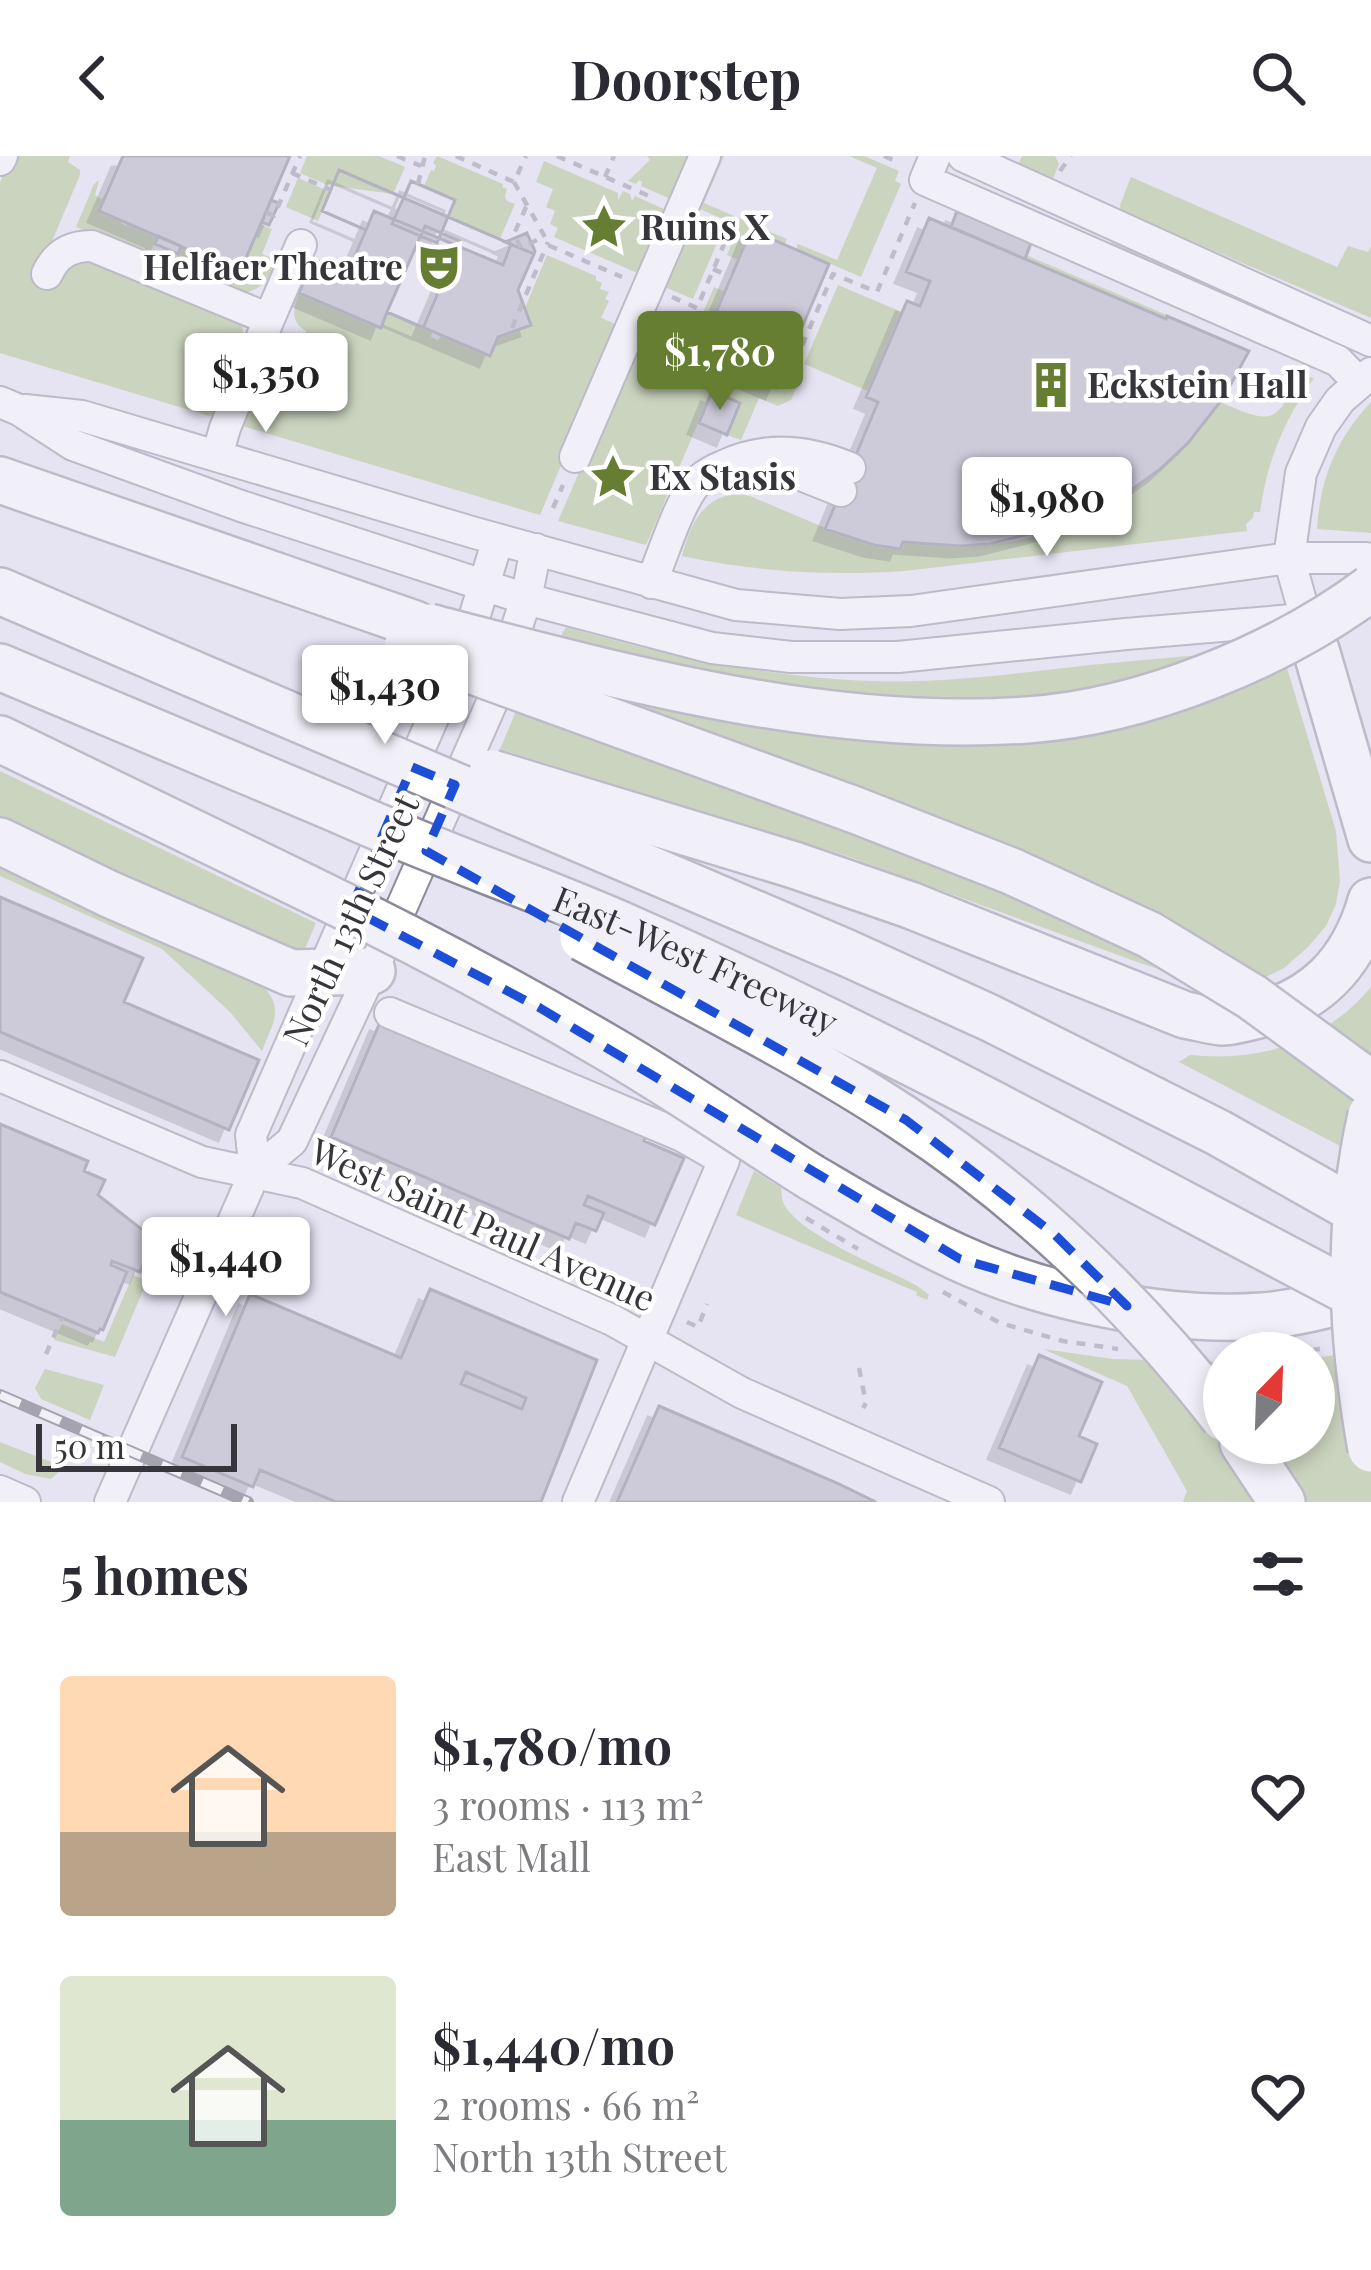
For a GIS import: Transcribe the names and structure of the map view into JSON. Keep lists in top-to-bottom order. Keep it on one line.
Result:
{"streets":{"highway":["East-West Freeway"],"street":["North 13th Street","West Saint Paul Avenue"]},"crossings":[["North 13th Street","West Saint Paul Avenue"]],"places":{"place":["Ruins X","Ex Stasis"],"theatre":["Helfaer Theatre"],"building":["Eckstein Hall"]},"scale_bar":"50 m","north":"top right","page":{"header":"Doorstep","price":["$1,780","$1,350","$1,980","$1,430","$1,440"],"scale":"50 m","heading":"5 homes","list":[{"name":"$1,780/mo","note":"3 rooms · 113 m² · East Mall"},{"name":"$1,440/mo","note":"2 rooms · 66 m² · North 13th Street"}]}}
